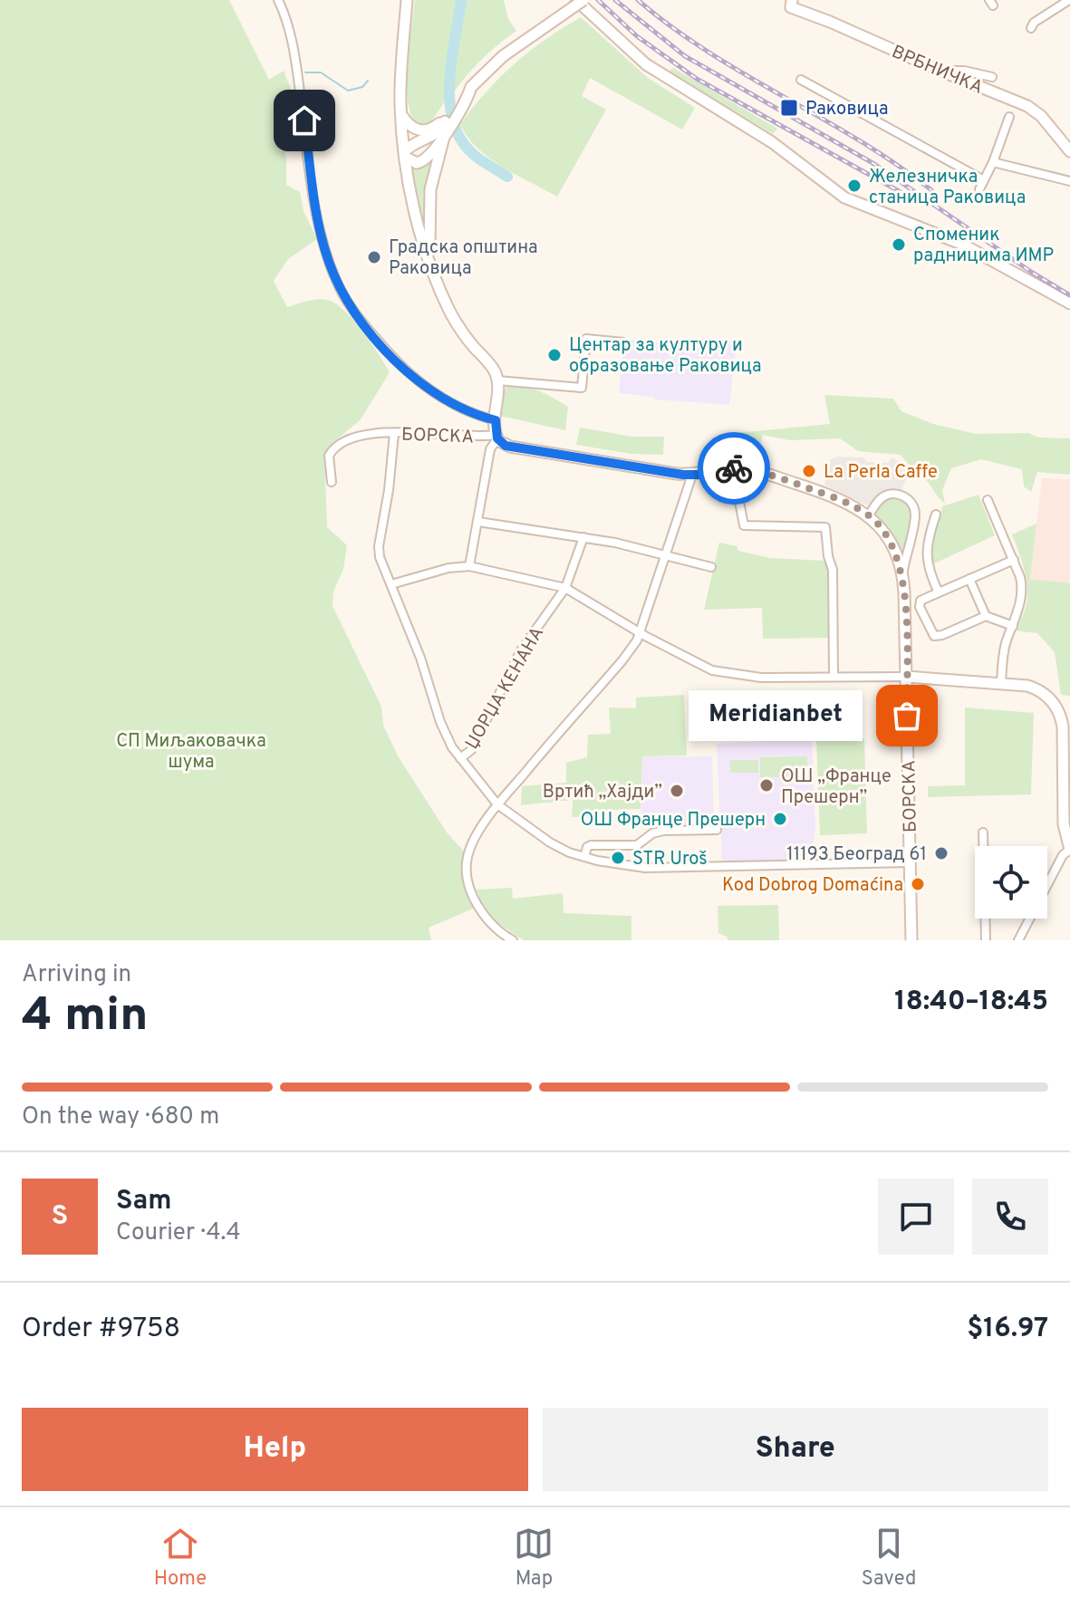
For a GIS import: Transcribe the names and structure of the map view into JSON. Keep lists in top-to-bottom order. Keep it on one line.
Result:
{"streets":{"main road":["ВРБНИЧКА","БОРСКА"],"street":["ЏОРЏА КЕНАНА"]},"parks":["СП Миљаковачка шума"],"places":{"transit":["Раковица"],"other":["Железничка станица Раковица","Споменик радницима ИМР","Градска општина Раковица","Центар за културу и образовање Раковица","La Perla Caffe","Meridianbet","ОШ „Франце Прешерн”","Вртић „Хајди”","ОШ Франце Прешерн","11193 Београд 61","STR Uroš","Kod Dobrog Domaćina"]},"page":{"bubble":"Meridianbet","heading":["4 min","Arriving in","18:40–18:45"],"panel":["Sam","Courier · 4.4","Order #9758","$16.97"],"bar":"On the way · 680 m","round":"S","buttons":["Help","Share"],"tabs":["Home","Map","Saved"]}}
